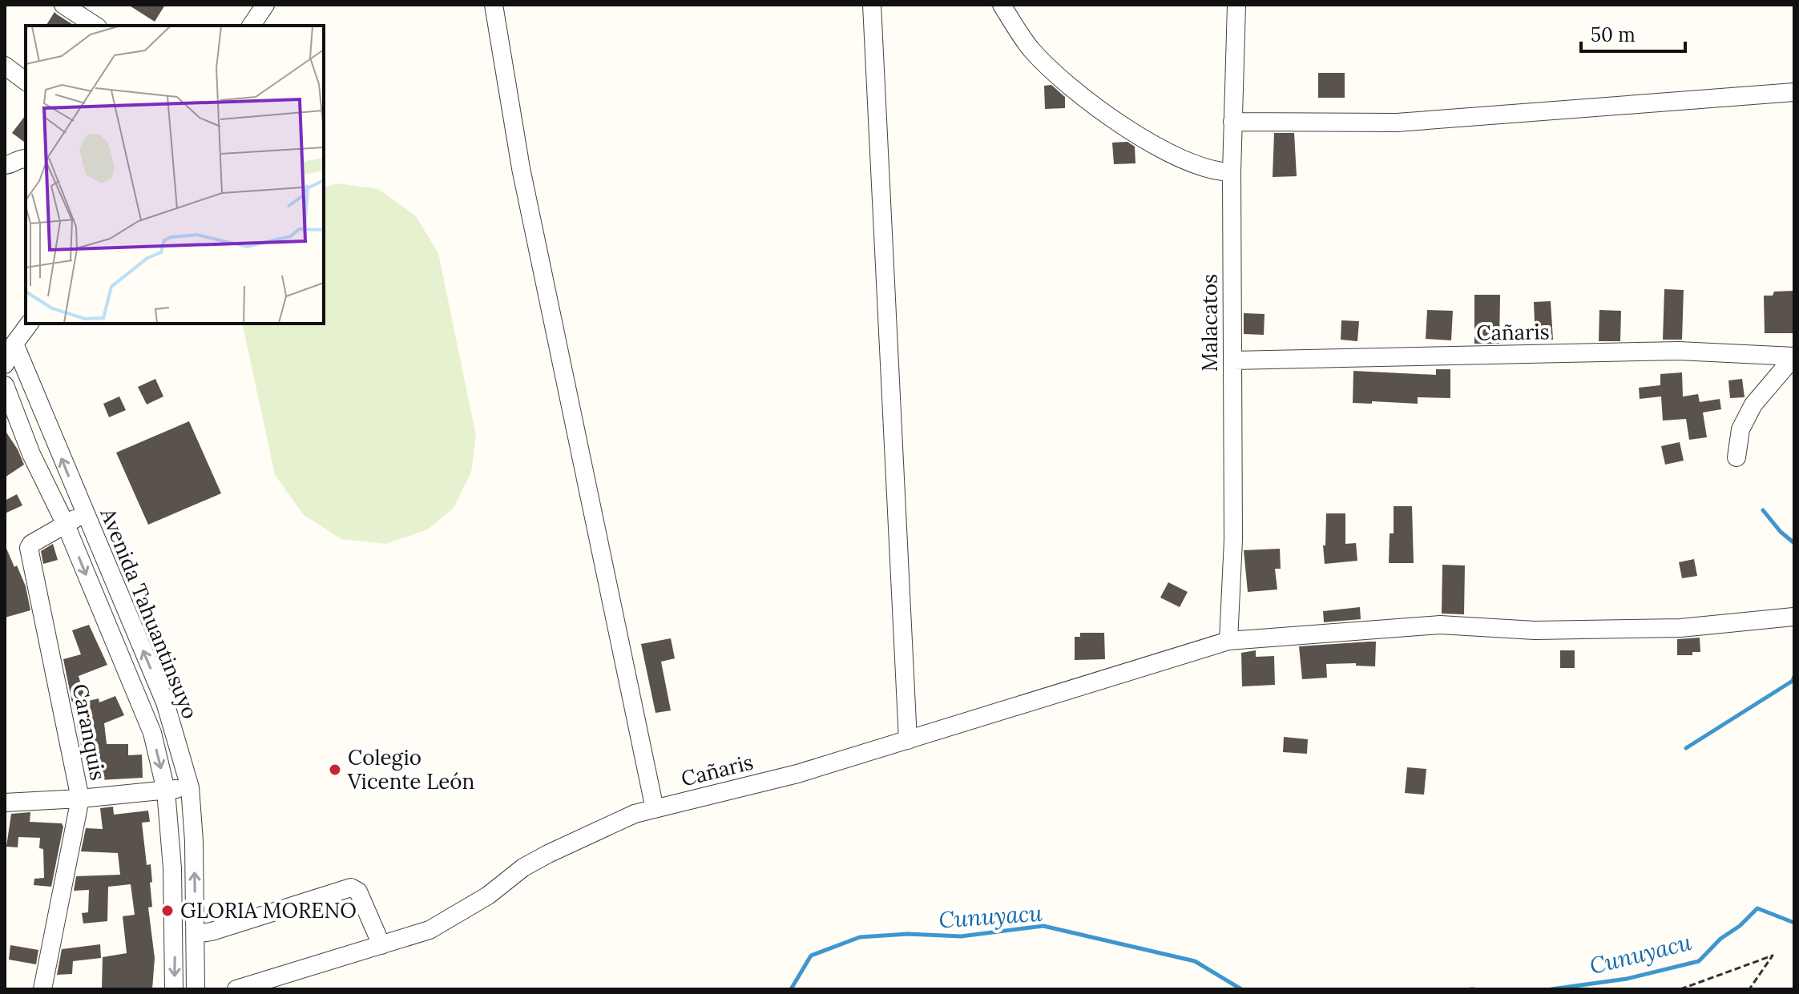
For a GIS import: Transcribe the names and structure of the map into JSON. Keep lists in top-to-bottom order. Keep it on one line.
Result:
{"streets":{"street":["Malacatos","Cañaris","Avenida Tahuantinsuyo","Caranquis"]},"crossings":[["Malacatos","Cañaris"],["Avenida Tahuantinsuyo","Caranquis"]],"water":["Cunuyacu"],"places":["Colegio Vicente León","GLORIA MORENO"],"scale_bar":"50 m"}
